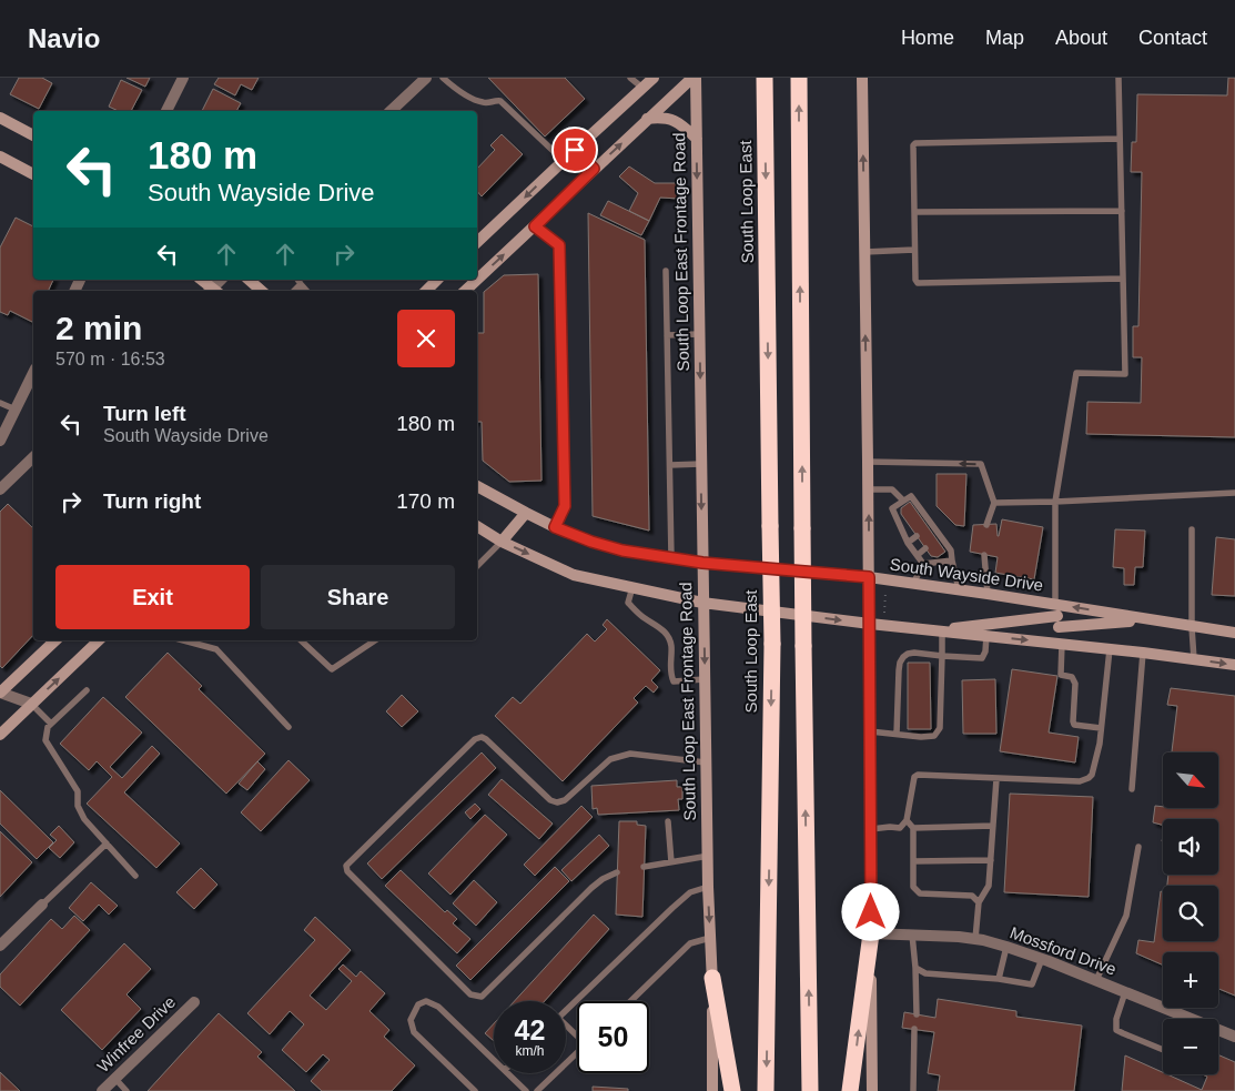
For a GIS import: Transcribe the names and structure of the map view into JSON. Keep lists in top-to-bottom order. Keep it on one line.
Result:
{"streets":{"highway":["South Loop East"],"main road":["South Loop East Frontage Road","South Wayside Drive"],"street":["Mossford Drive","Winfree Drive"]},"crossings":[["South Loop East Frontage Road","South Wayside Drive"]],"one_way":["South Loop East Frontage Road"],"north":"bottom right","page":{"header":"Navio","nav":["Home","Map","About","Contact"],"turn":["180 m","South Wayside Drive"],"heading":["2 min","570 m · 16:53"],"list":[{"name":"Turn left","note":"South Wayside Drive","value":"180 m"},{"name":"Turn right","value":"170 m"}],"buttons":["Exit","Share"],"map_buttons":["+","−"],"speed":"42 km/h","limit":"50"}}
